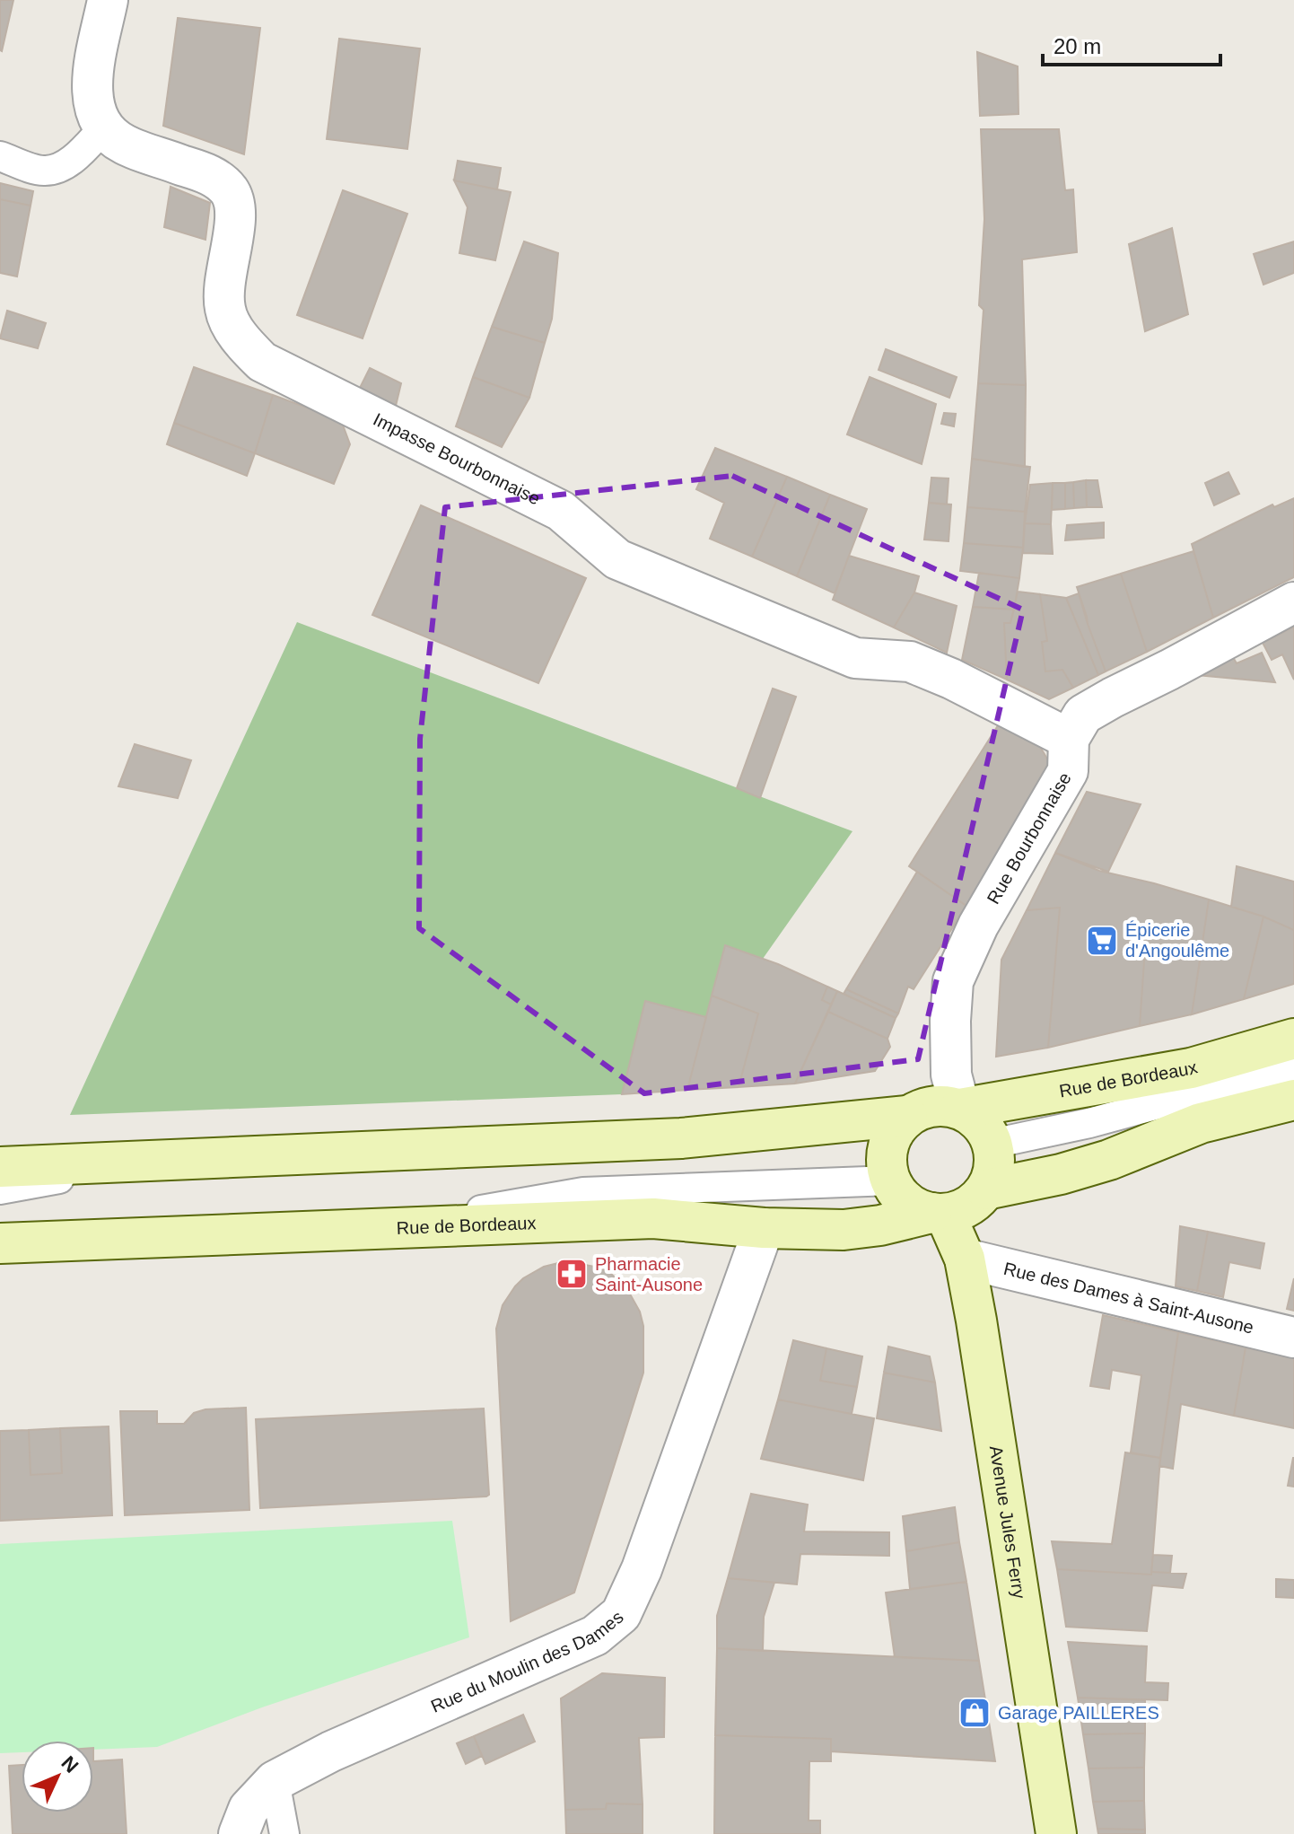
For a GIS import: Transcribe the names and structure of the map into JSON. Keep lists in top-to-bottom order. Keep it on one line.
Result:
{"streets":{"main road":["Rue de Bordeaux","Avenue Jules Ferry"],"street":["Impasse Bourbonnaise","Rue Bourbonnaise","Rue des Dames à Saint-Ausone","Rue du Moulin des Dames"]},"crossings":[["Impasse Bourbonnaise","Rue Bourbonnaise"],["Rue Bourbonnaise","Rue de Bordeaux"],["Rue Bourbonnaise","Avenue Jules Ferry"],["Rue de Bordeaux","Avenue Jules Ferry"],["Rue de Bordeaux","Rue du Moulin des Dames"],["Rue des Dames à Saint-Ausone","Avenue Jules Ferry"]],"places":{"supermarket":["Épicerie d'Angoulême"],"pharmacy":["Pharmacie Saint-Ausone"],"shop":["Garage PAILLERES"]},"scale_bar":"20 m","north":"top right"}
